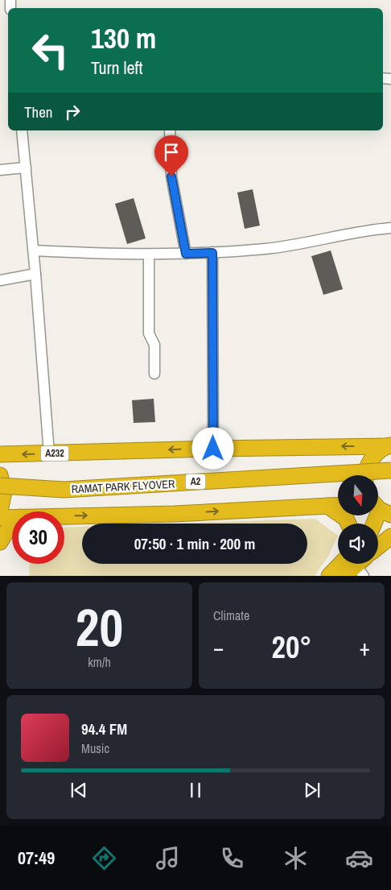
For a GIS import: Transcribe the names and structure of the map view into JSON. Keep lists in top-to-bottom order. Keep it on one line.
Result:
{"streets":{"highway":["A232","A2","RAMAT PARK FLYOVER"]},"north":"bottom","page":{"turn":["130 m","Turn left"],"then":"Then","limit":"30","trip":"07:50 · 1 min · 200 m","tile":[["20","km/h"],"Climate"],"heat":["−","20°","+"],"song":["94.4 FM","Music"],"tabs":"07:49"}}
